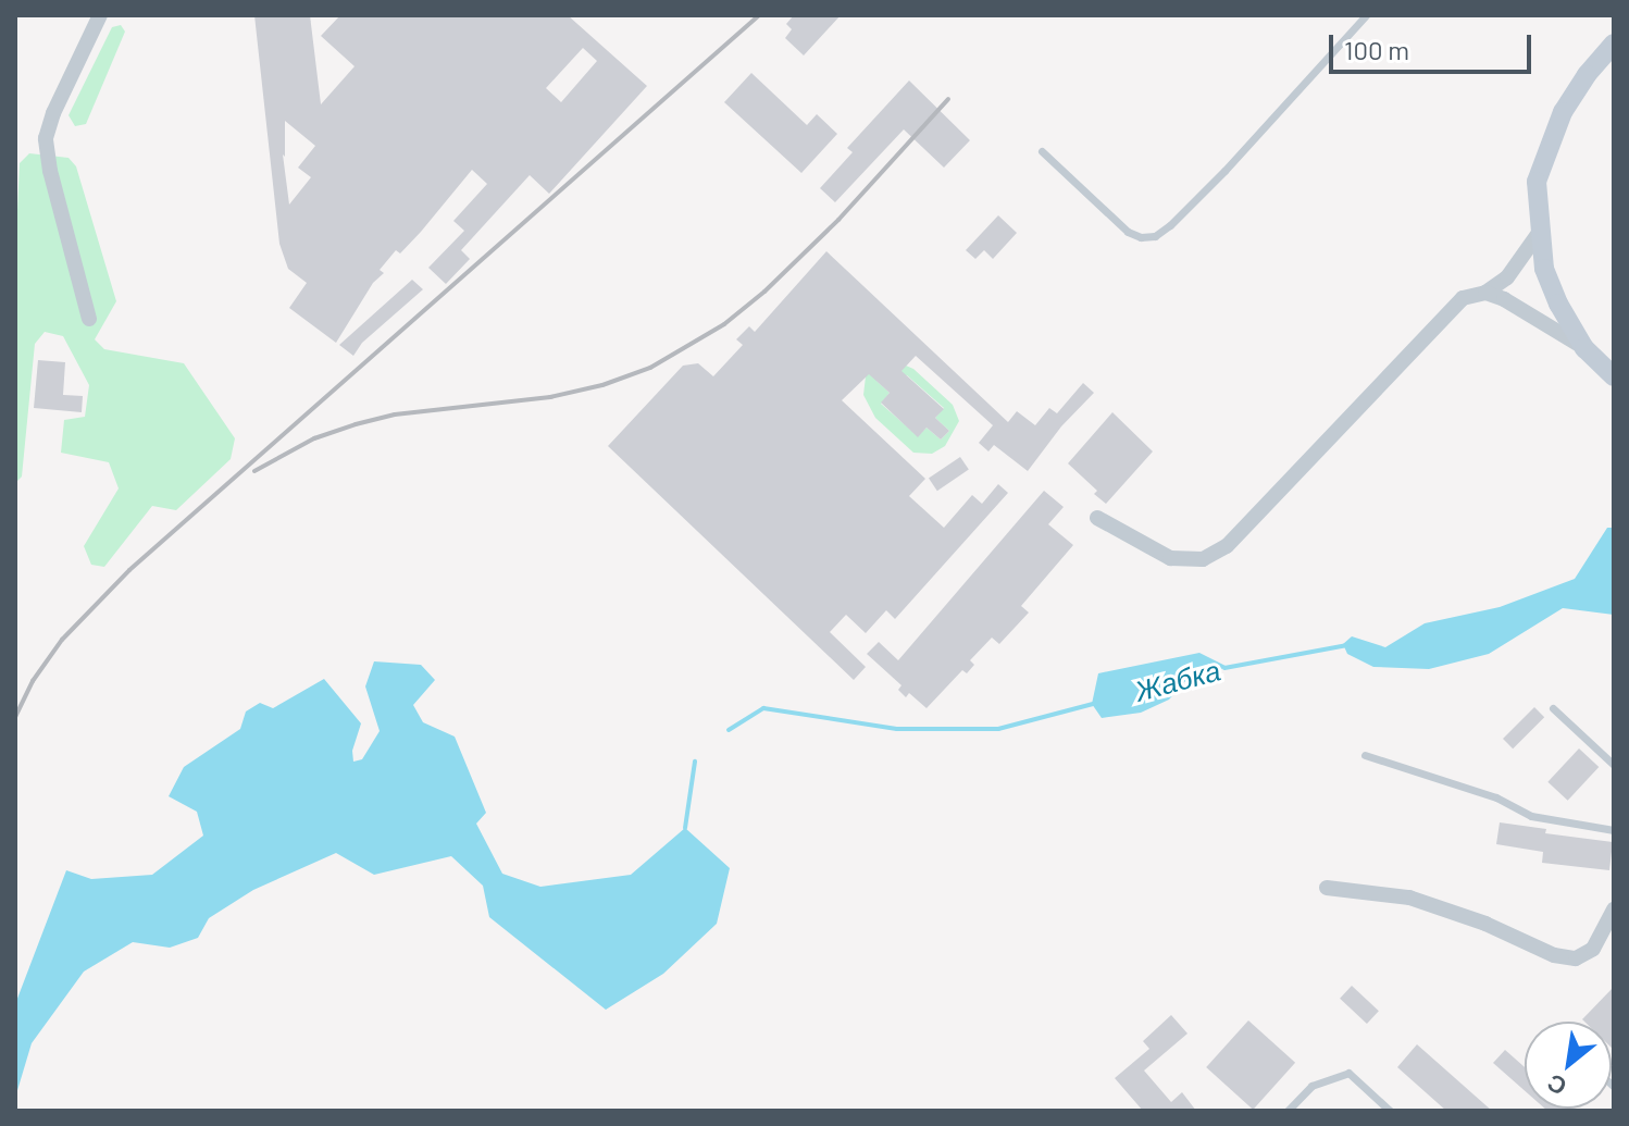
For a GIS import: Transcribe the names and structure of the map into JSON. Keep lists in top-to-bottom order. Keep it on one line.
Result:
{"water":["Жабка"],"scale_bar":"100 m","north":"bottom left"}
